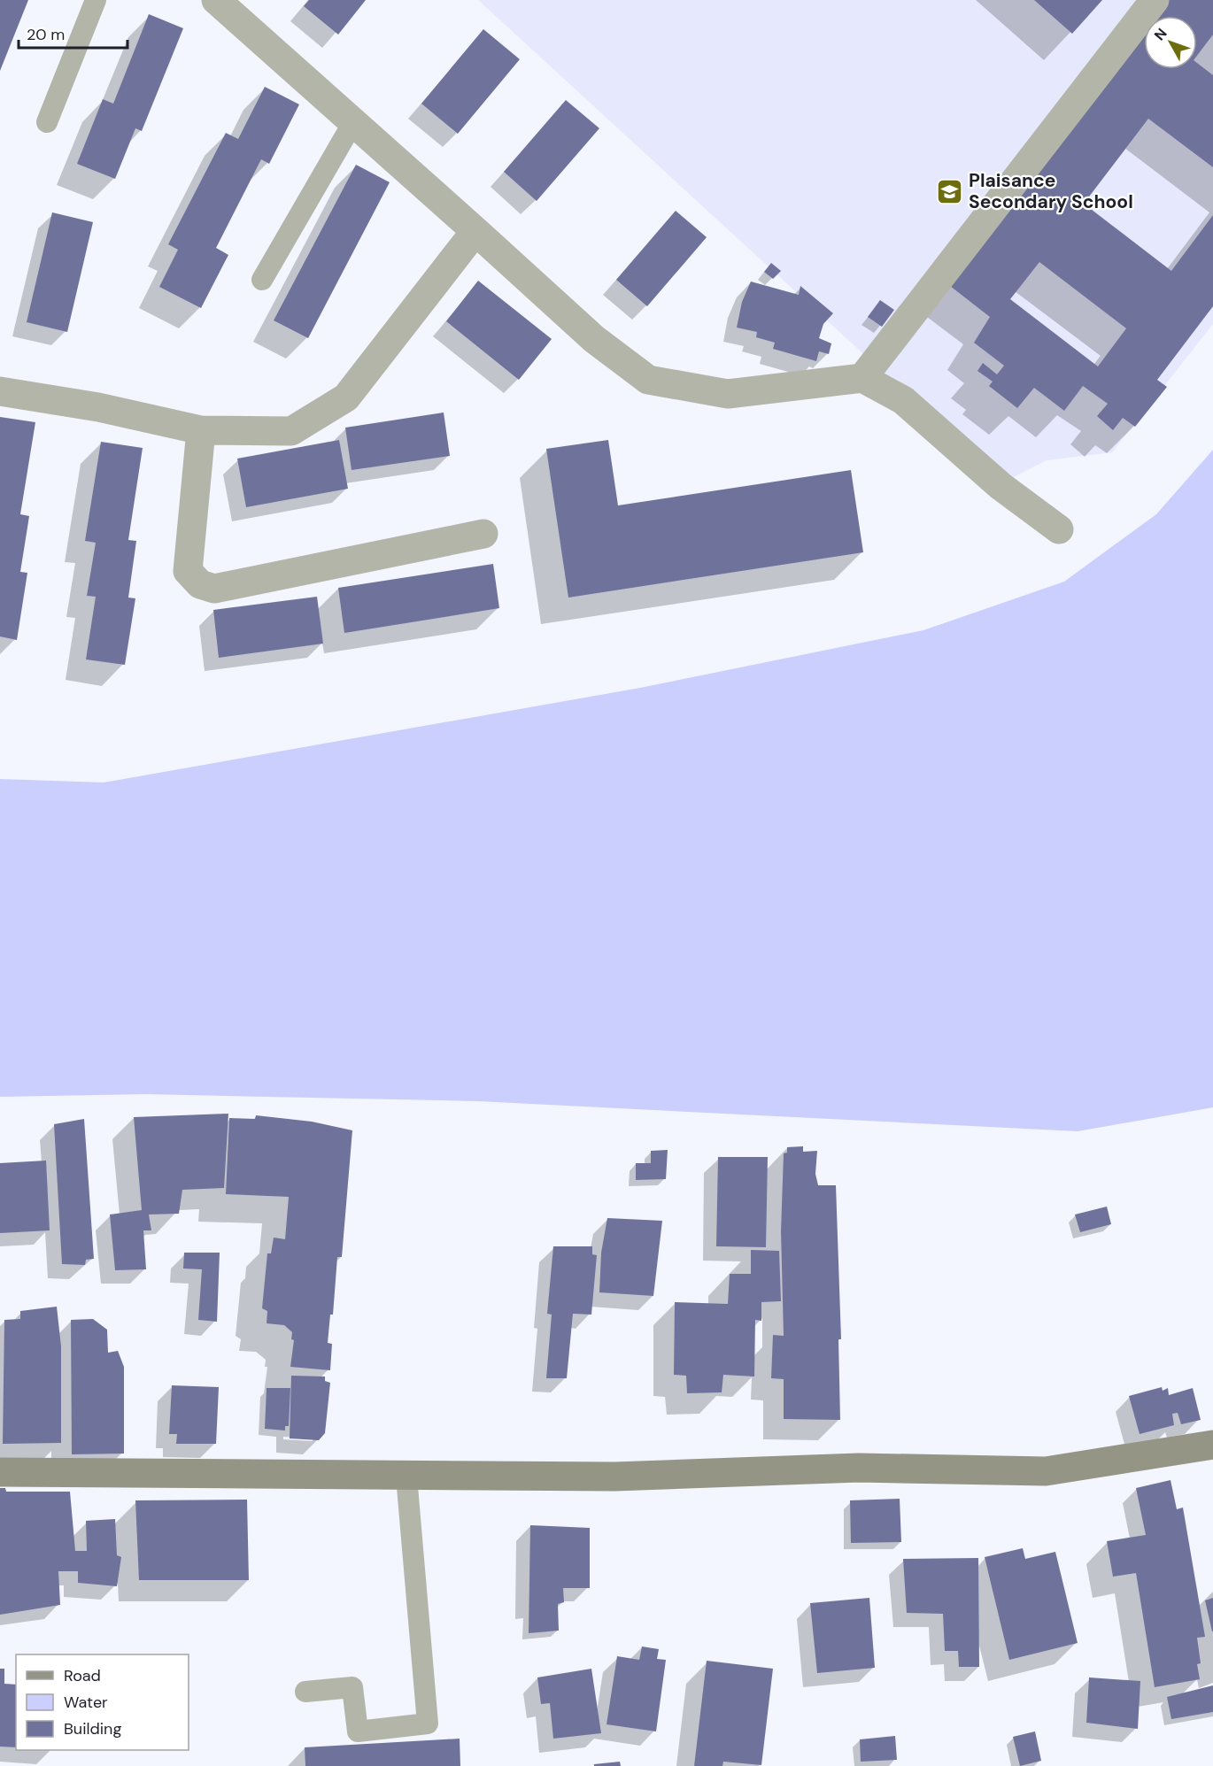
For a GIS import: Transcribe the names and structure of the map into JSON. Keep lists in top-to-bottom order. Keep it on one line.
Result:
{"places":{"school or university":["Plaisance Secondary School"]},"legend":["Road","Water","Building"],"scale_bar":"20 m","north":"top left"}
